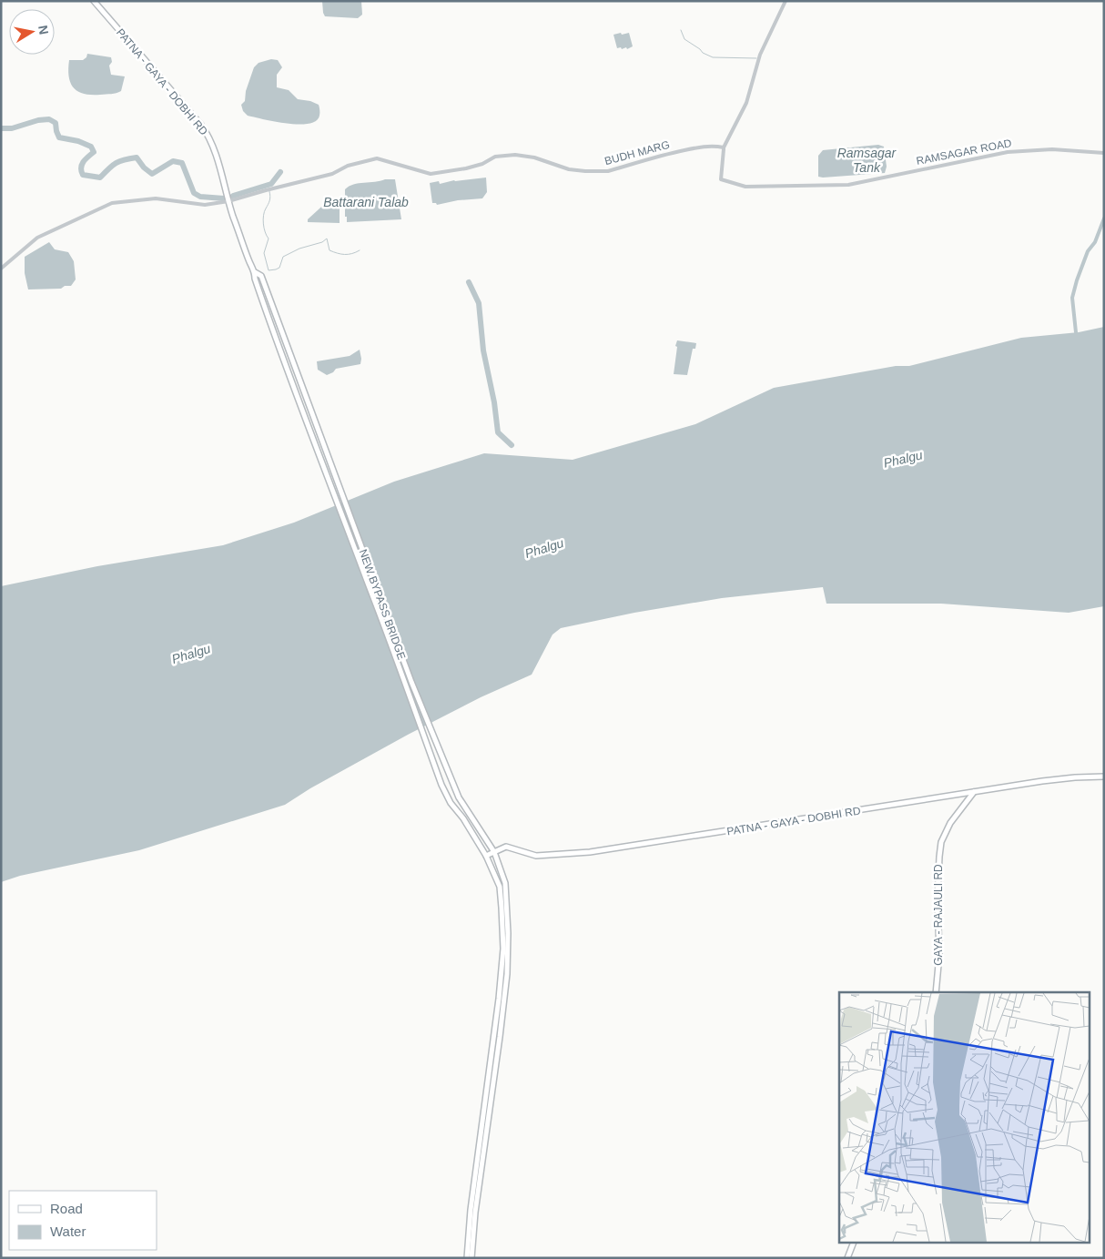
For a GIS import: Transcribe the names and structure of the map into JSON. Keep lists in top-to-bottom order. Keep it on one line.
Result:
{"streets":{"main road":["PATNA - GAYA - DOBHI RD","NEW BYPASS BRIDGE","GAYA - RAJAULI RD"],"street":["RAMSAGAR ROAD","BUDH MARG"]},"crossings":[["PATNA - GAYA - DOBHI RD","BUDH MARG"],["PATNA - GAYA - DOBHI RD","NEW BYPASS BRIDGE"],["PATNA - GAYA - DOBHI RD","GAYA - RAJAULI RD"],["RAMSAGAR ROAD","BUDH MARG"]],"water":["Ramsagar Tank","Battarani Talab","Phalgu"],"legend":["Road","Water"],"north":"right"}
